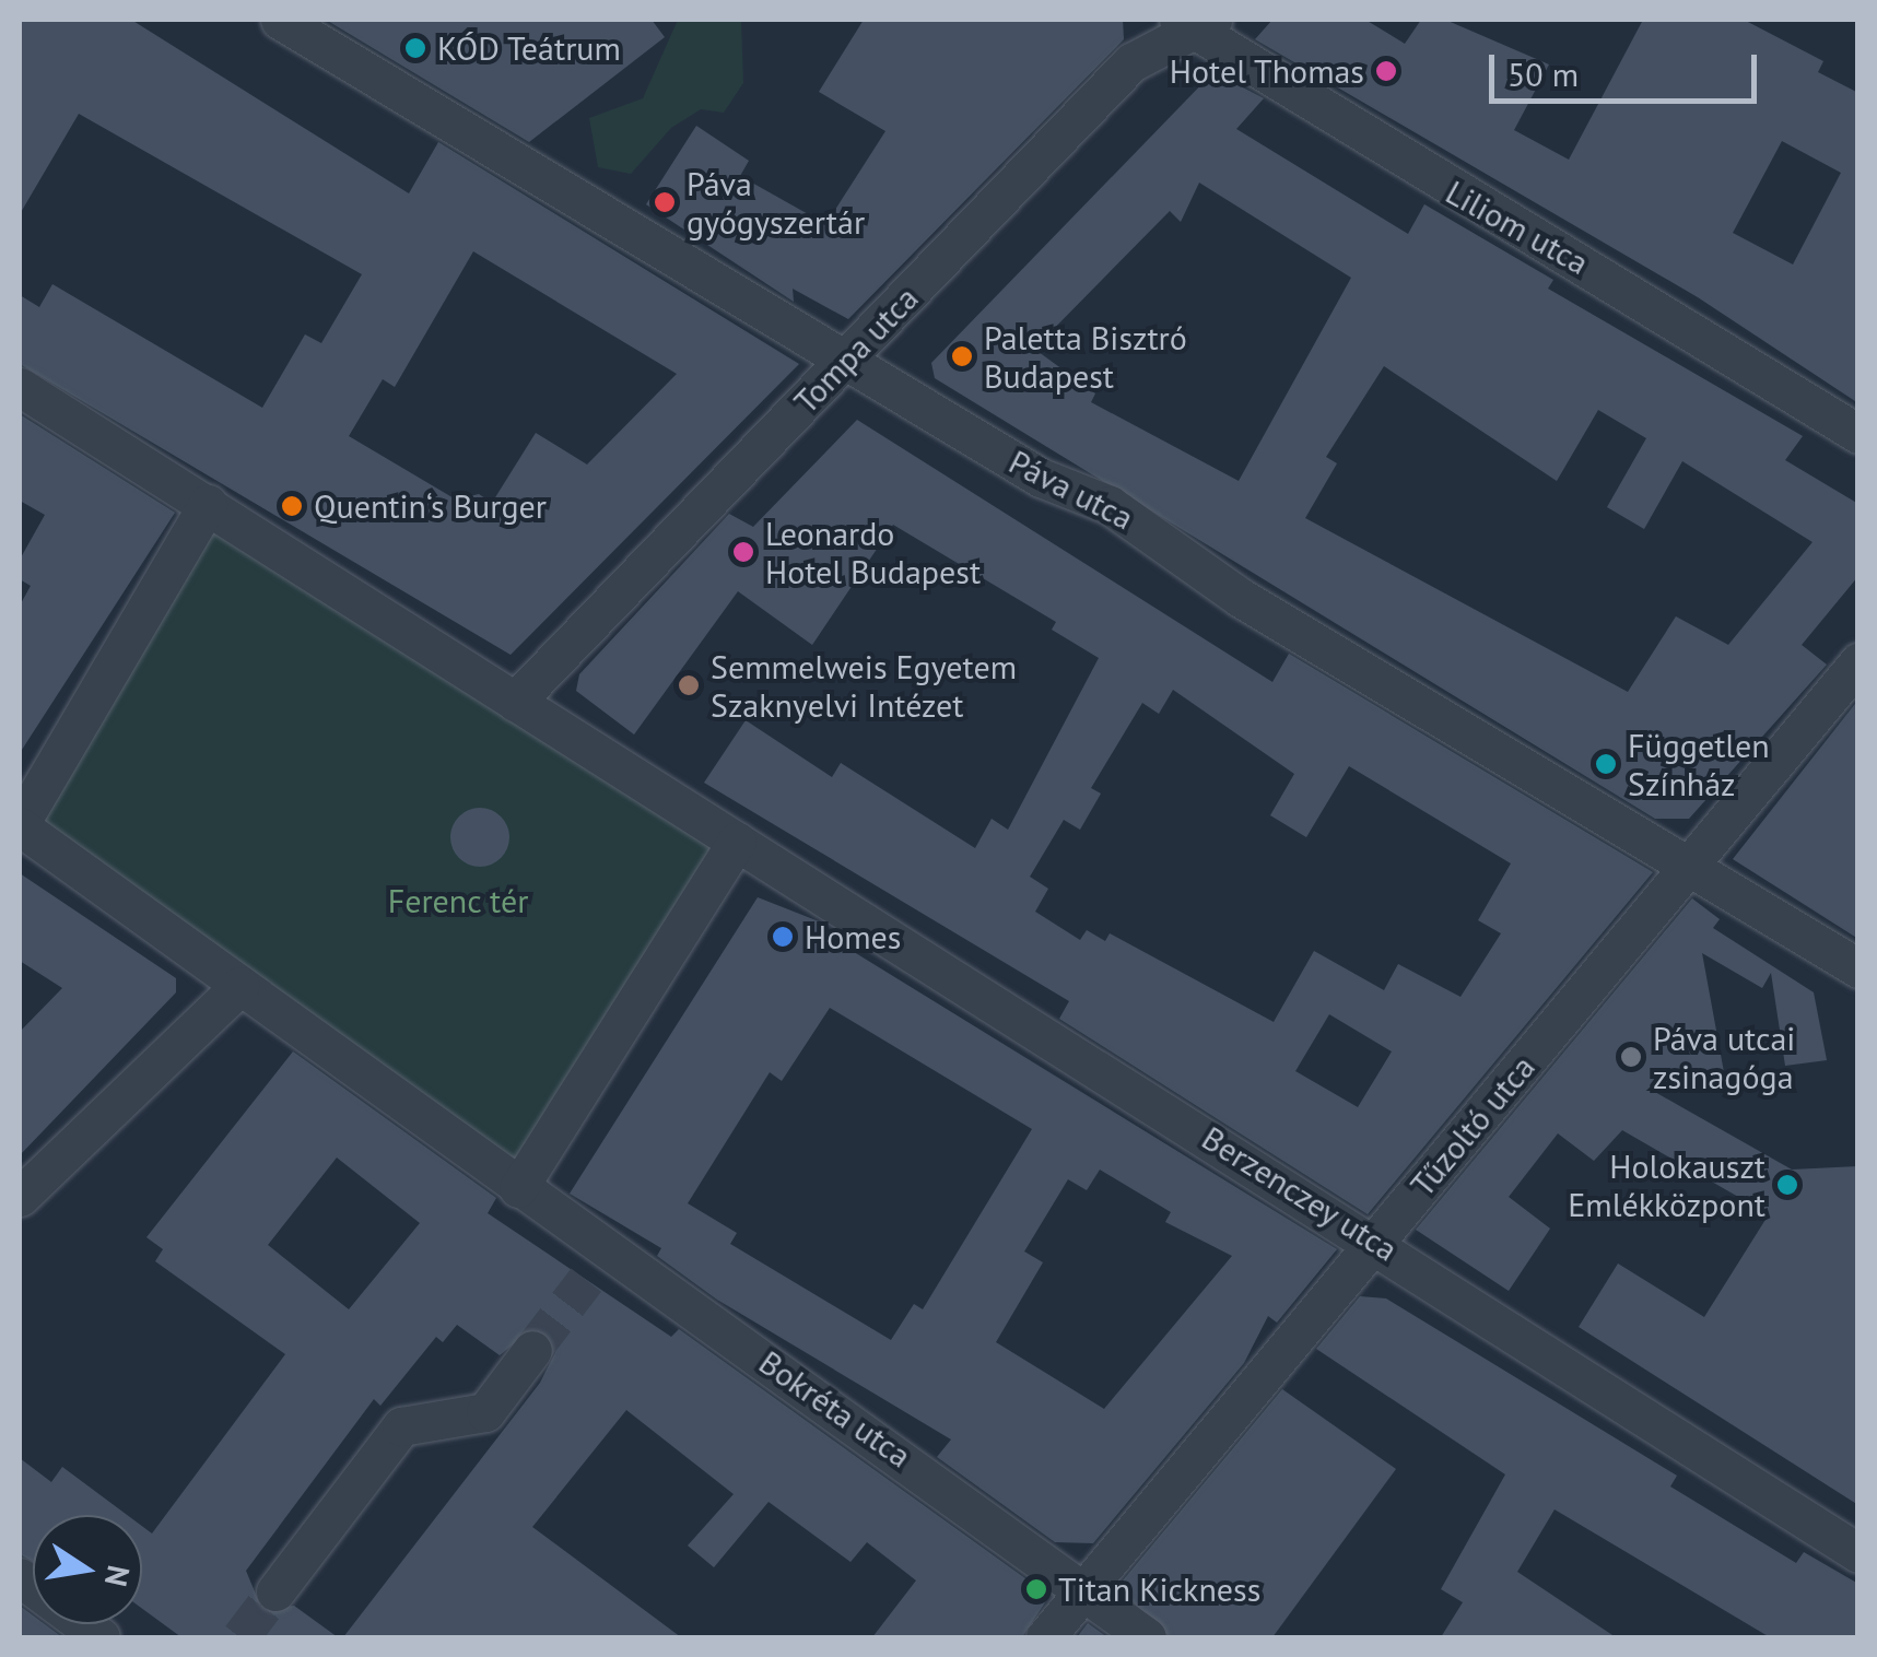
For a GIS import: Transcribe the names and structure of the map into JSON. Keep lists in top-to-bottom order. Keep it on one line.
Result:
{"streets":{"street":["Liliom utca","Tompa utca","Páva utca","Tűzoltó utca","Berzenczey utca","Bokréta utca"]},"crossings":[["Liliom utca","Tompa utca"],["Tompa utca","Páva utca"],["Páva utca","Tűzoltó utca"],["Tűzoltó utca","Berzenczey utca"],["Tűzoltó utca","Bokréta utca"]],"parks":["Ferenc tér"],"places":["KÓD Teátrum","Hotel Thomas","Páva gyógyszertár","Paletta Bisztró Budapest","Quentin‘s Burger","Leonardo Hotel Budapest","Semmelweis Egyetem Szaknyelvi Intézet","Független Színház","Homes","Páva utcai zsinagóga","Holokauszt Emlékközpont","Titan Kickness"],"scale_bar":"50 m","north":"right"}
